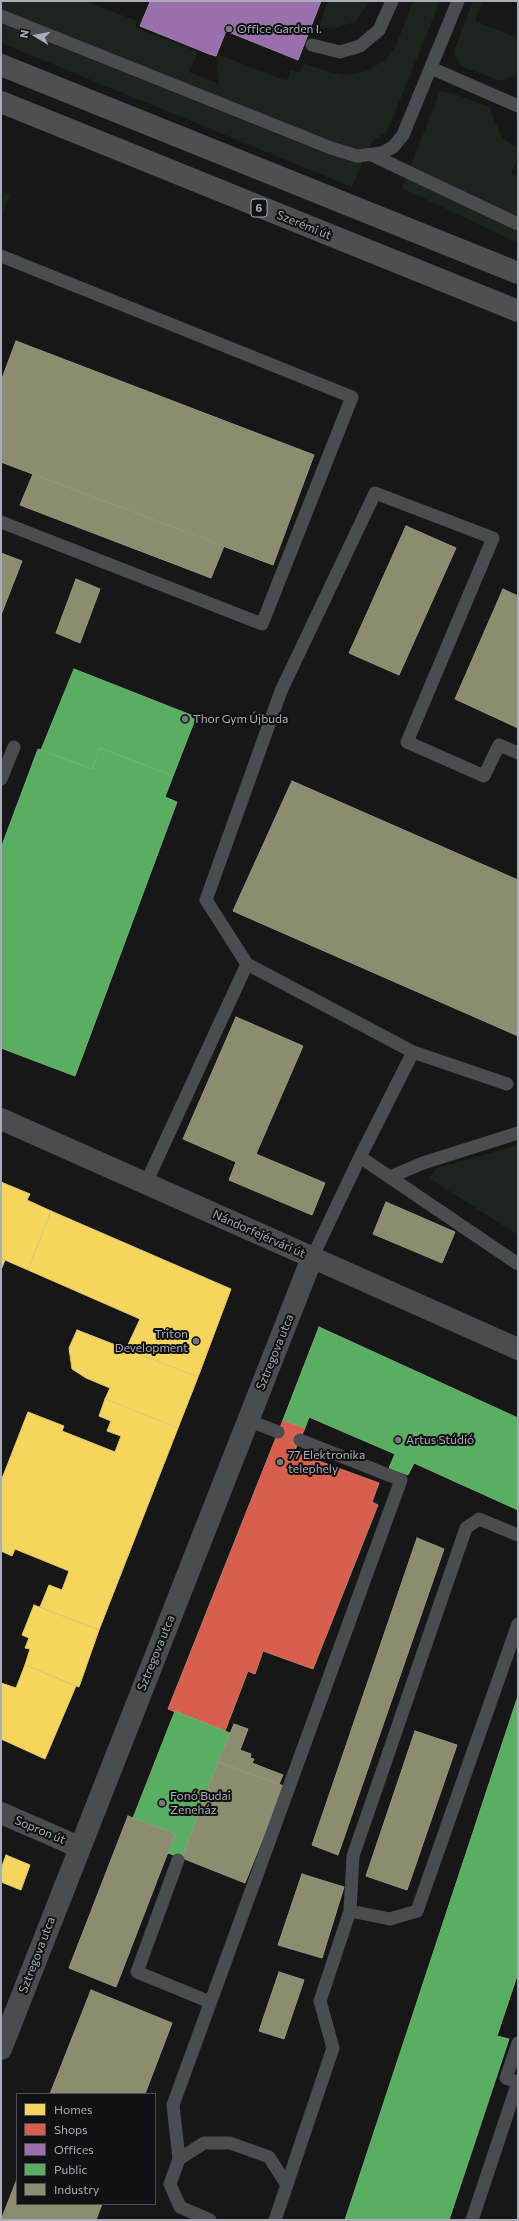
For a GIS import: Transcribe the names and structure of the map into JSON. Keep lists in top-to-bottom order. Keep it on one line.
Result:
{"streets":{"main road":["6","Szerémi út"],"street":["Nándorfejérvári út","Sztregova utca","Sopron út"]},"crossings":[["Nándorfejérvári út","Sztregova utca"],["Sztregova utca","Sopron út"]],"places":["Office Garden I.","Thor Gym Újbuda","Triton Development","Artus Stúdió","77 Elektronika telephely","Fonó Budai Zeneház"],"legend":["Homes","Shops","Offices","Public","Industry"],"north":"left"}
